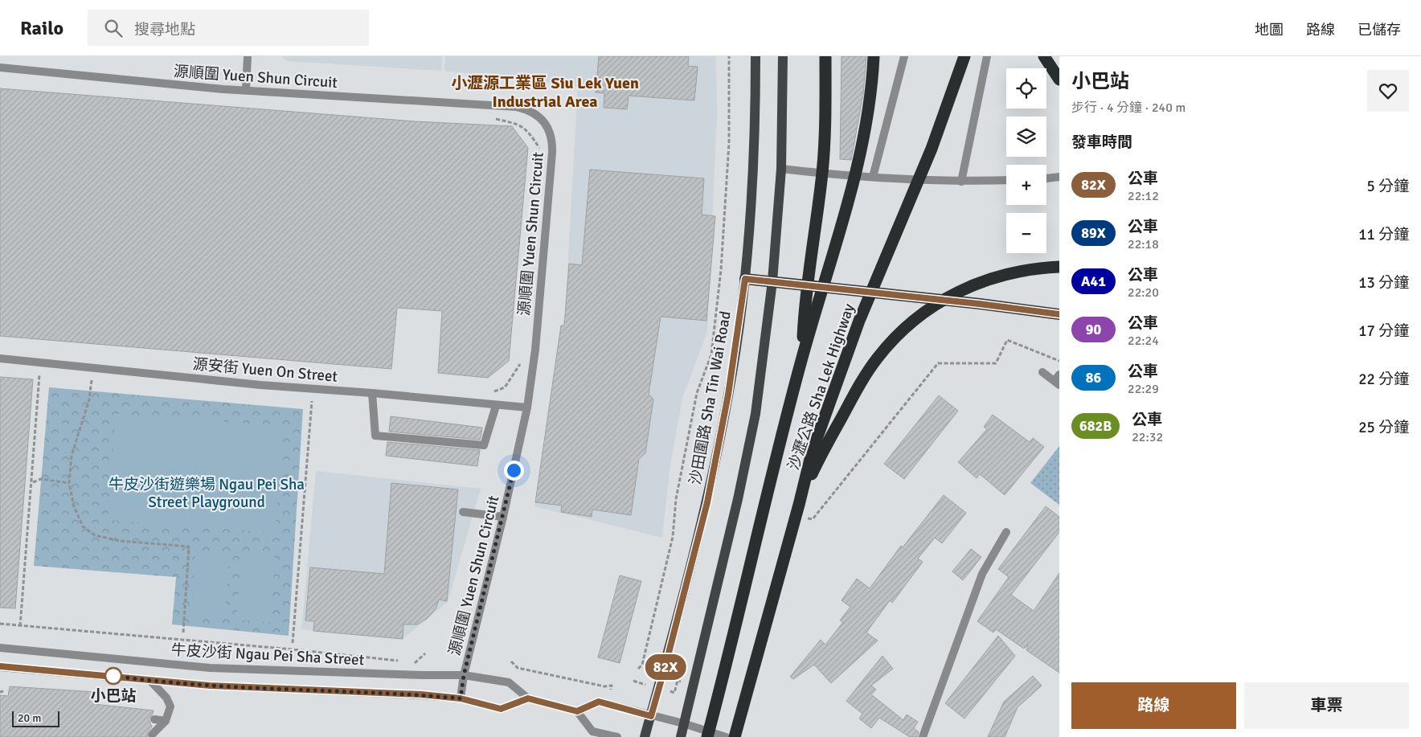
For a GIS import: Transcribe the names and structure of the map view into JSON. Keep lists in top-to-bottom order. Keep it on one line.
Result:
{"streets":{"highway":["沙瀝公路 Sha Lek Highway"],"main road":["沙田圍路 Sha Tin Wai Road"],"street":["源順圍 Yuen Shun Circuit","源安街 Yuen On Street","牛皮沙街 Ngau Pei Sha Street"]},"crossings":[["源順圍 Yuen Shun Circuit","源安街 Yuen On Street"],["源順圍 Yuen Shun Circuit","牛皮沙街 Ngau Pei Sha Street"]],"districts":["小瀝源工業區 Siu Lek Yuen Industrial Area"],"parks":["牛皮沙街遊樂場 Ngau Pei Sha Street Playground"],"places":["小巴站"],"lines":["bus line 82X"],"scale_bar":"20 m","page":{"header":"Railo","search":"搜尋地點","nav":["地圖","路線","已儲存"],"on_map":"82X","heading":[["小巴站","步行 · 4 分鐘 · 240 m"],"發車時間"],"map_buttons":["+","−"],"list":[{"mark":"82X","name":"公車","note":"22:12","value":"5 分鐘"},{"mark":"89X","name":"公車","note":"22:18","value":"11 分鐘"},{"mark":"A41","name":"公車","note":"22:20","value":"13 分鐘"},{"mark":"90","name":"公車","note":"22:24","value":"17 分鐘"},{"mark":"86","name":"公車","note":"22:29","value":"22 分鐘"},{"mark":"682B","name":"公車","note":"22:32","value":"25 分鐘"}],"buttons":["路線","車票"],"scale":"20 m"}}
